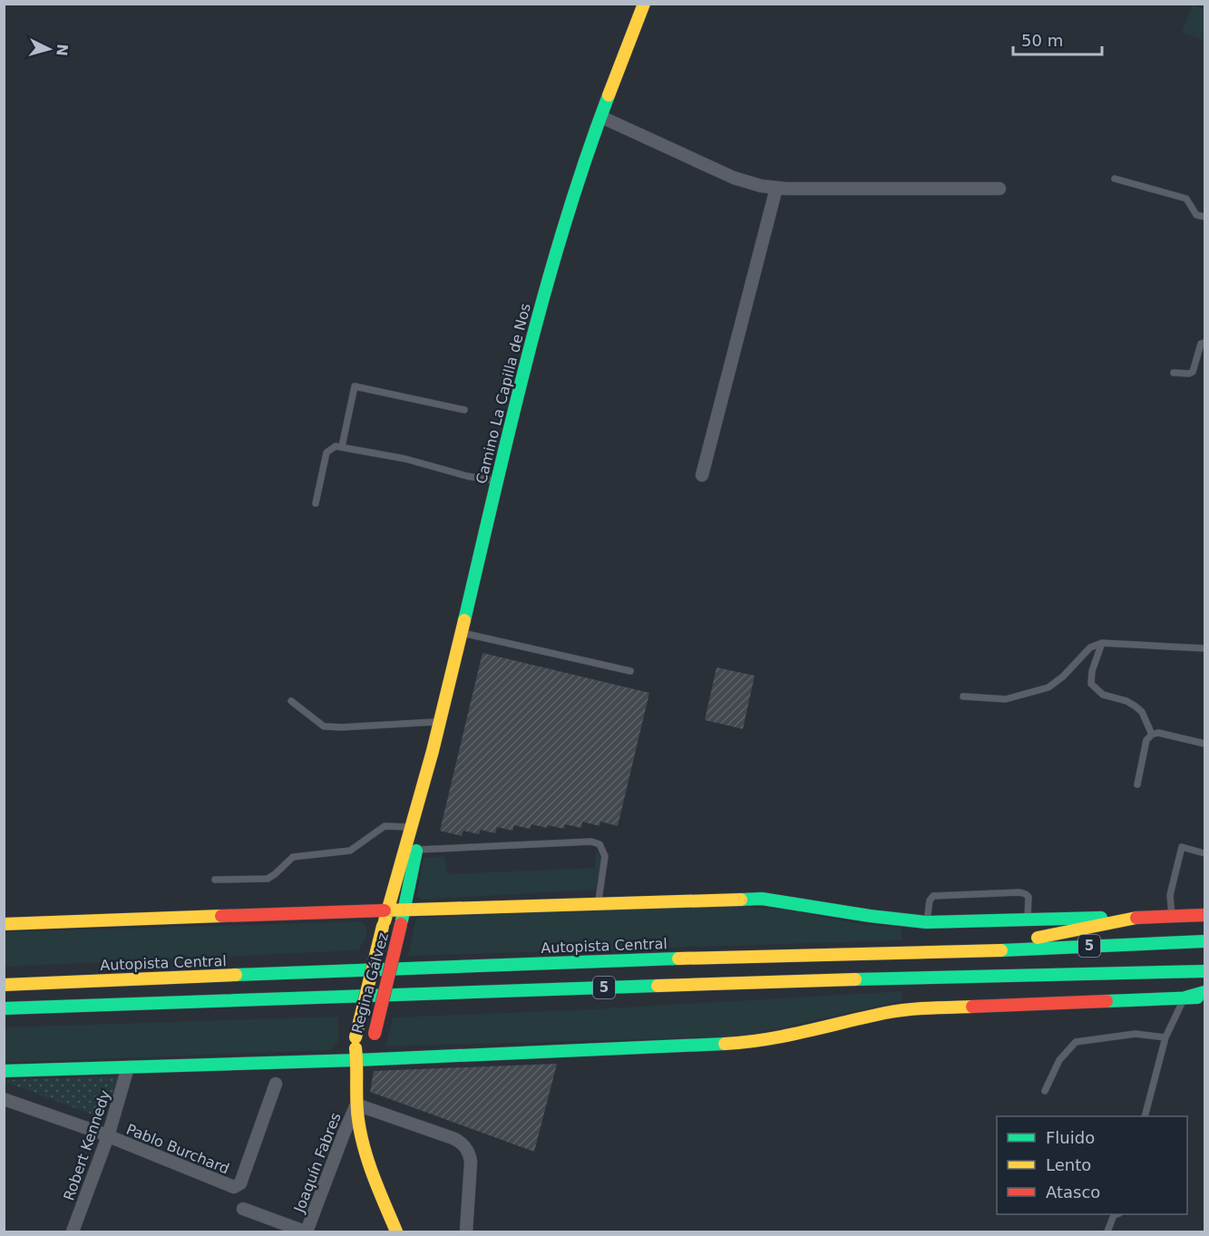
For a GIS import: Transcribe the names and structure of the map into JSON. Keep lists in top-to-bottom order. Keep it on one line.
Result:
{"streets":{"main road":["Camino La Capilla de Nos","Autopista Central","5","Regina Gálvez"],"street":["Robert Kennedy","Pablo Burchard","Joaquín Fabres"]},"crossings":[["Camino La Capilla de Nos","Regina Gálvez"],["Regina Gálvez","Joaquín Fabres"],["Robert Kennedy","Pablo Burchard"]],"legend":["Fluido","Lento","Atasco"],"scale_bar":"50 m","north":"right"}
